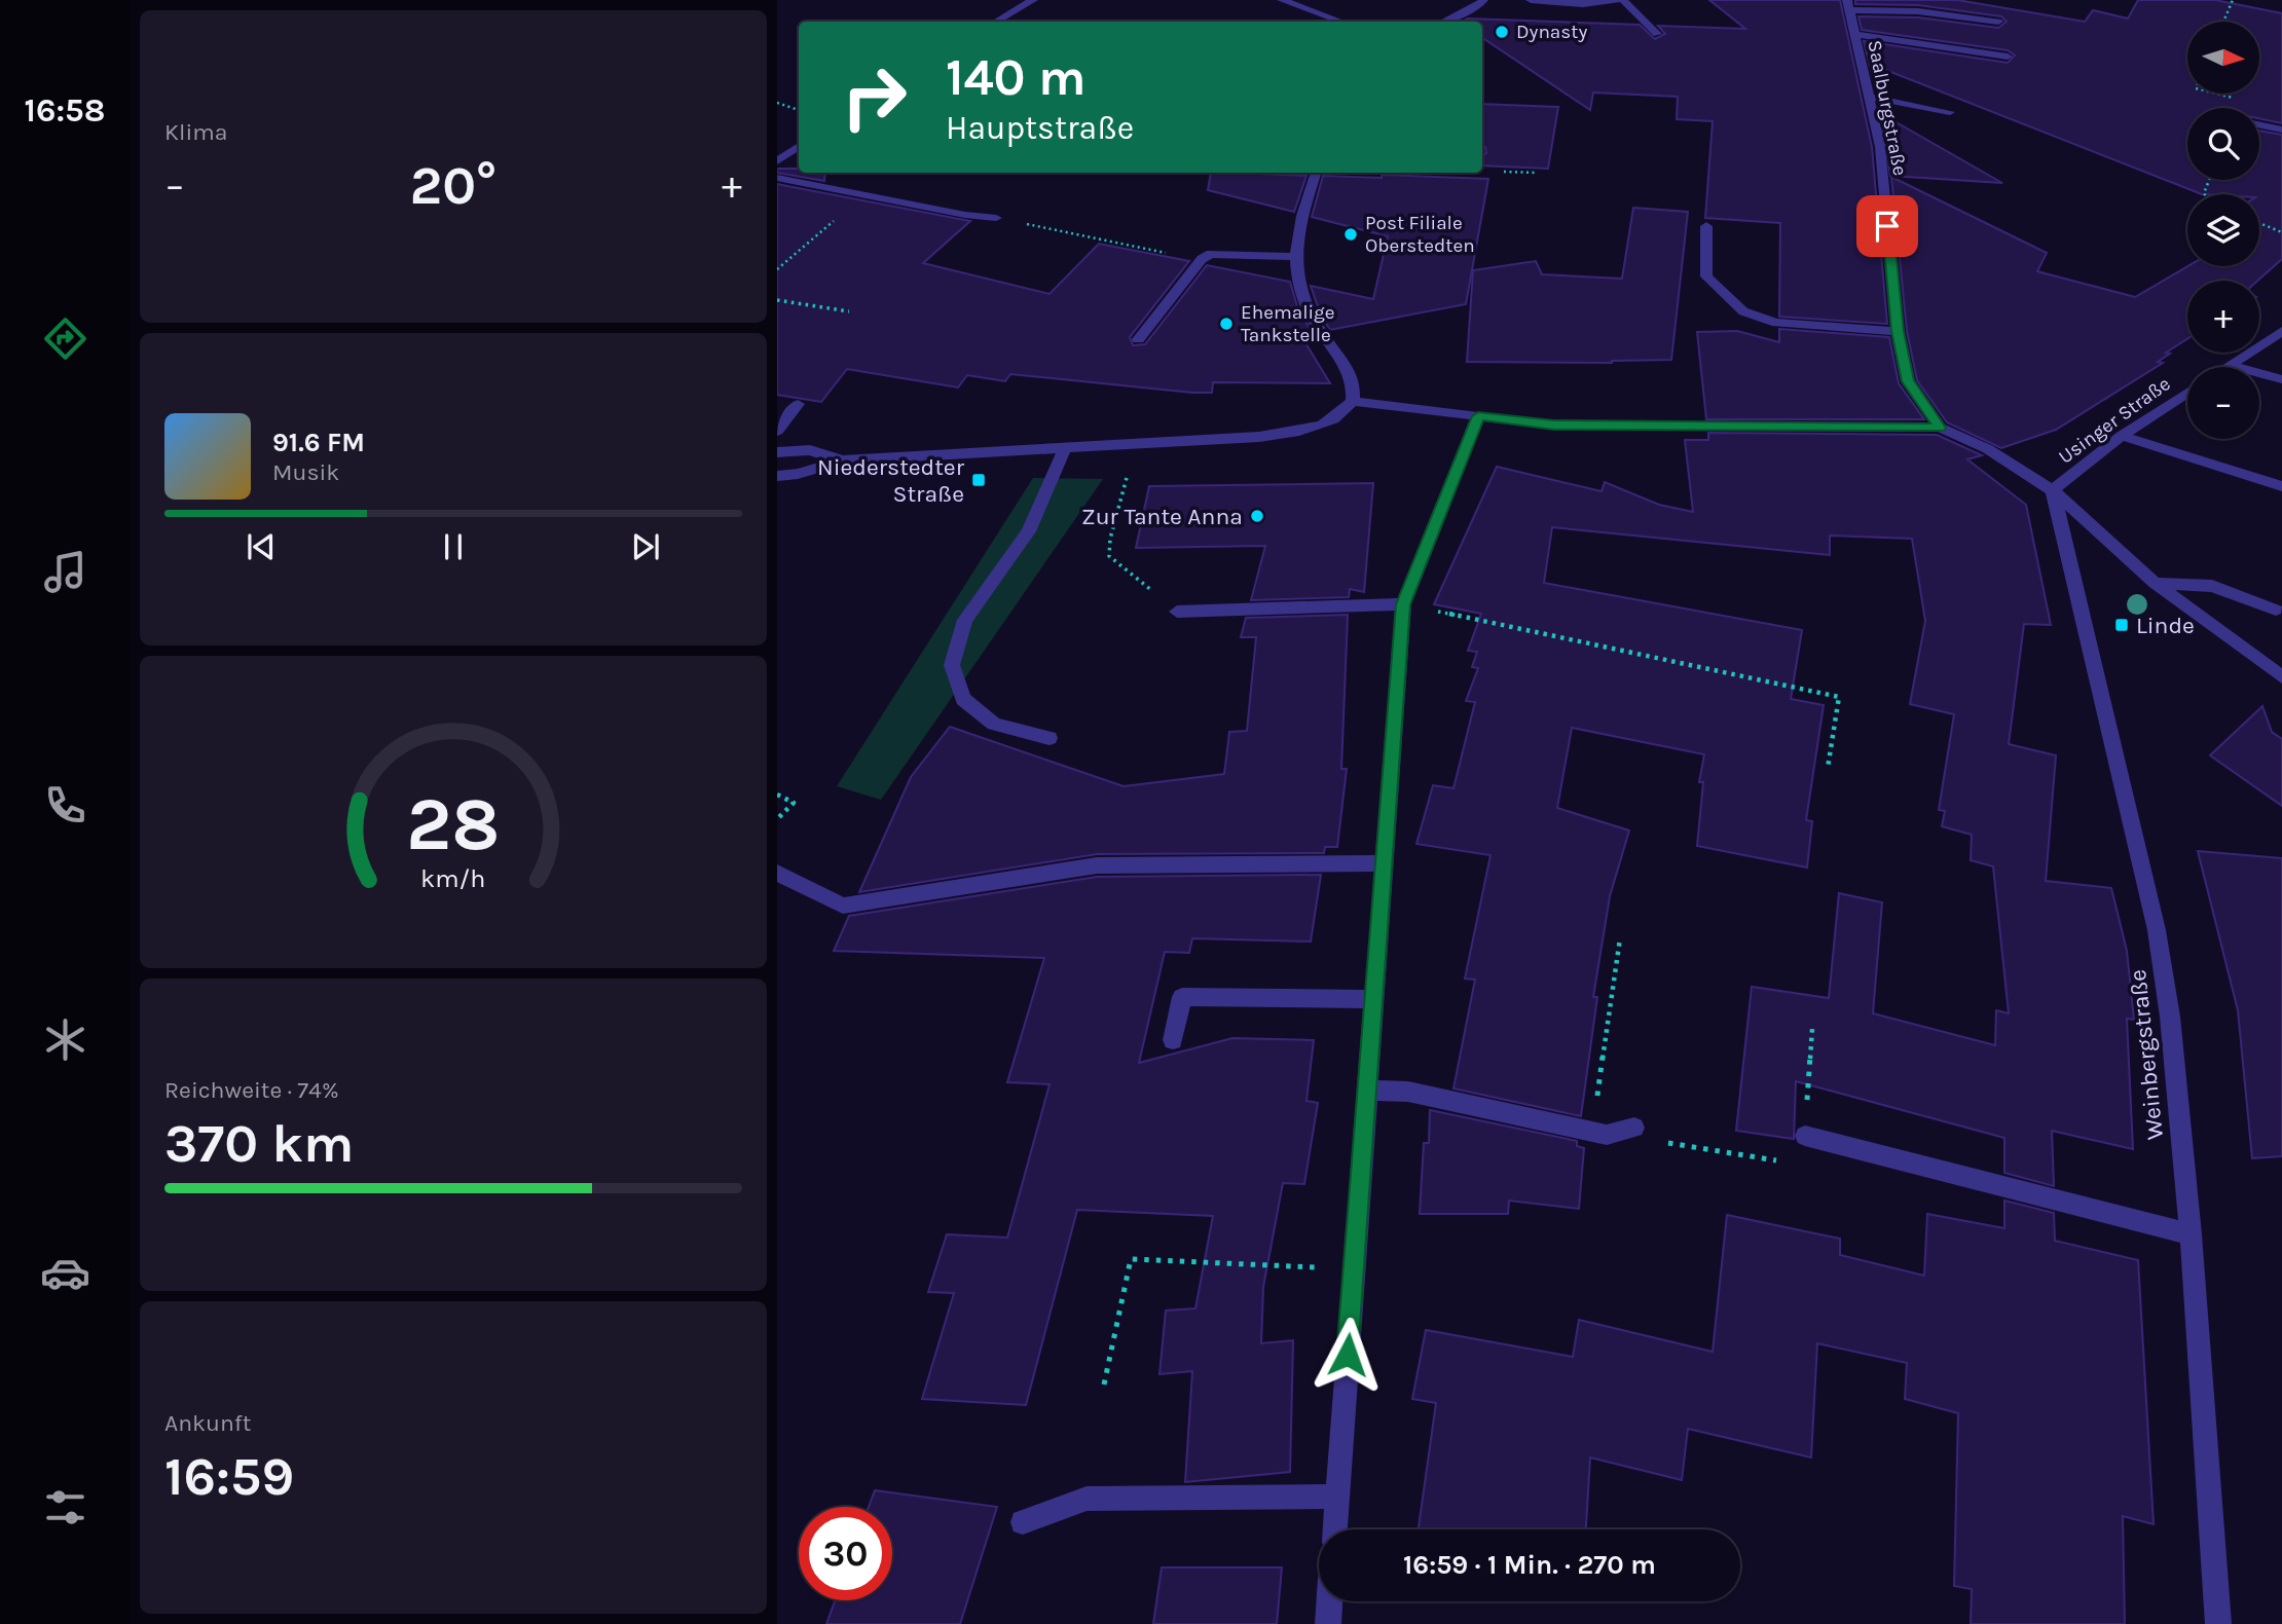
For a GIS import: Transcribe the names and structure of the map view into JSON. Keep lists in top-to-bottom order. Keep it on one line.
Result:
{"streets":{"street":["Saalburgstraße","Usinger Straße","Weinbergstraße"]},"crossings":[["Usinger Straße","Weinbergstraße"]],"places":{"other":["Dynasty","Post Filiale Oberstedten","Ehemalige Tankstelle","Zur Tante Anna"],"transit":["Niederstedter Straße","Linde"]},"north":"right","page":{"tabs":"16:58","tile":["Klima",["Reichweite · 74%","370 km"],["Ankunft","16:59"]],"map_buttons":["+","−"],"turn":["140 m","Hauptstraße"],"heat":["−","20°","+"],"song":["91.6 FM","Musik"],"limit":"30","trip":"16:59 · 1 Min. · 270 m","gauge":["28","km/h"]}}
